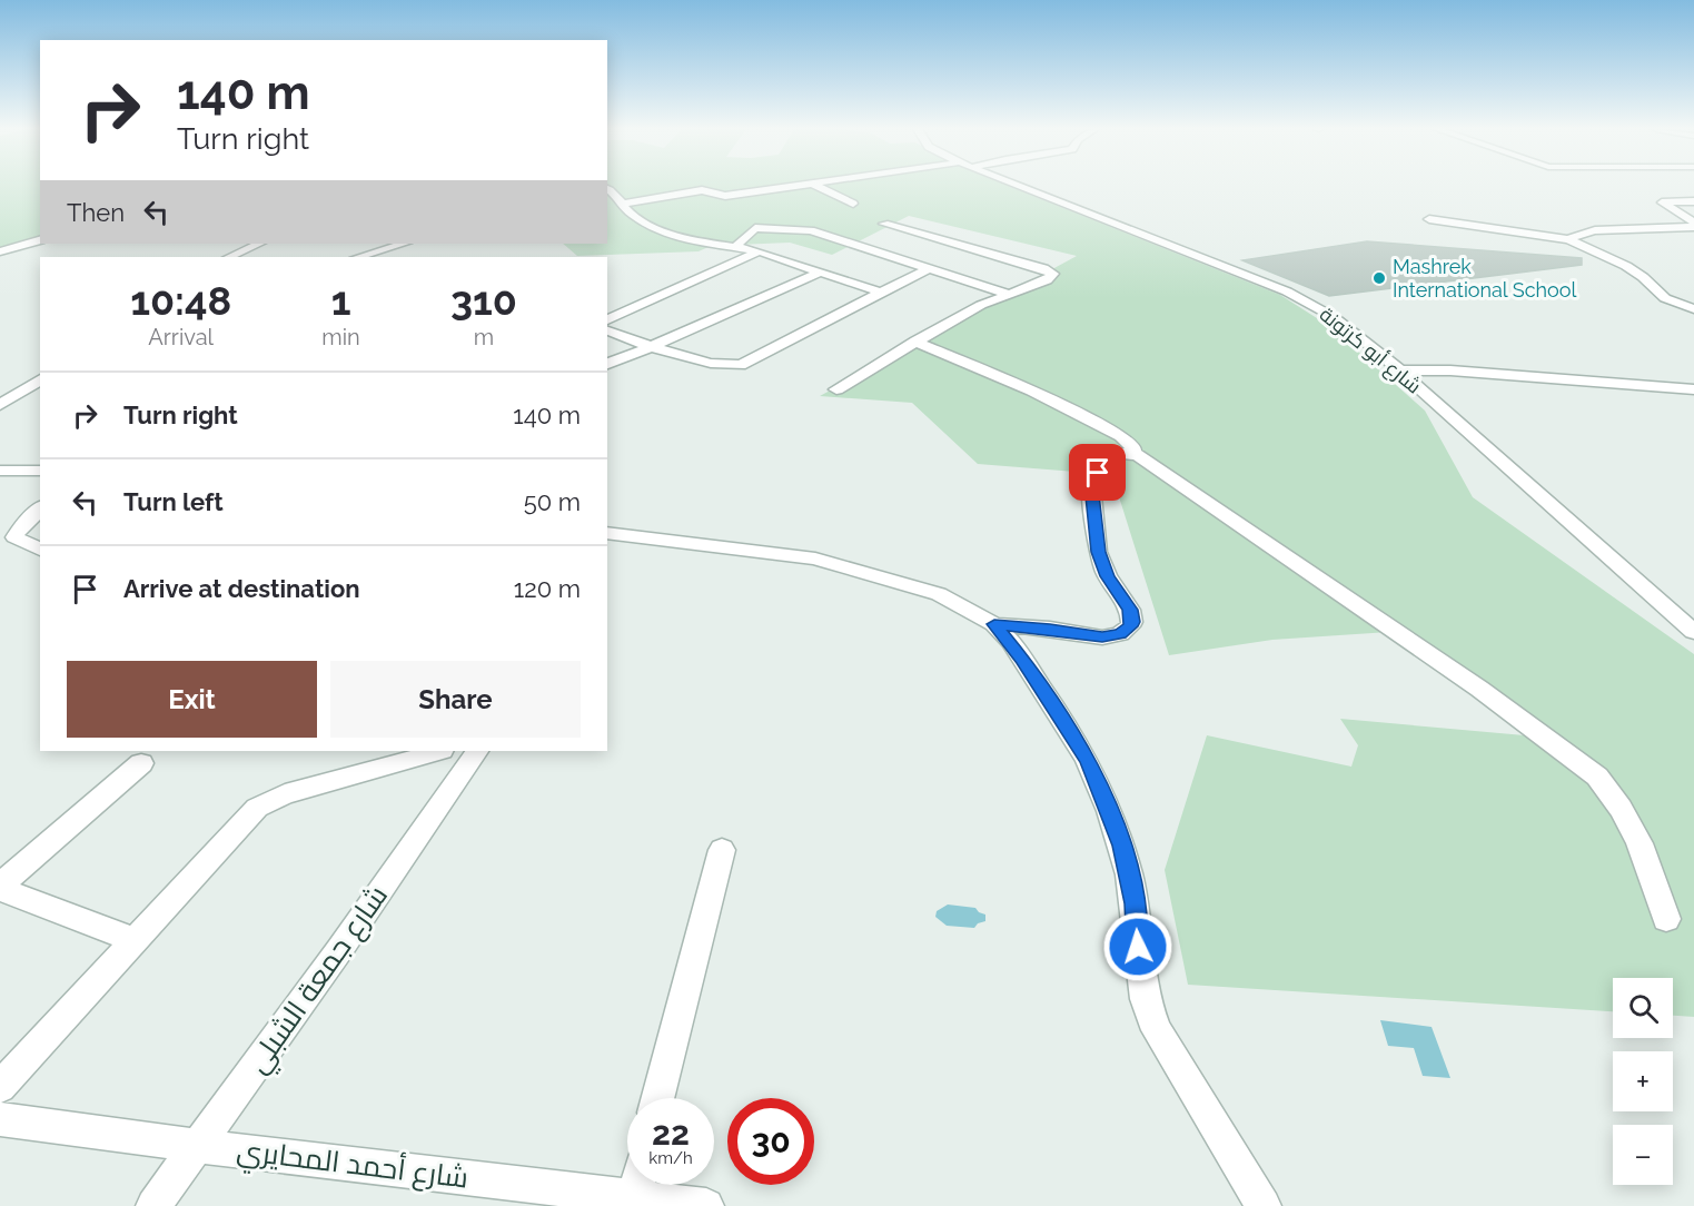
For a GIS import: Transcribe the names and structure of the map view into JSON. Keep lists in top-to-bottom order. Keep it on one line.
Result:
{"streets":{"street":["شارع أبو كرتونة","شارع جمعة الشبلي","شارع أحمد المحايري"]},"crossings":[["شارع جمعة الشبلي","شارع أحمد المحايري"]],"places":["Mashrek International School"],"page":{"turn":["140 m","Turn right"],"then":"Then","eta":["10:48","Arrival","1","min","310","m"],"list":[{"name":"Turn right","value":"140 m"},{"name":"Turn left","value":"50 m"},{"name":"Arrive at destination","value":"120 m"}],"buttons":["Exit","Share"],"map_buttons":["+","−"],"speed":"22 km/h","limit":"30"}}
